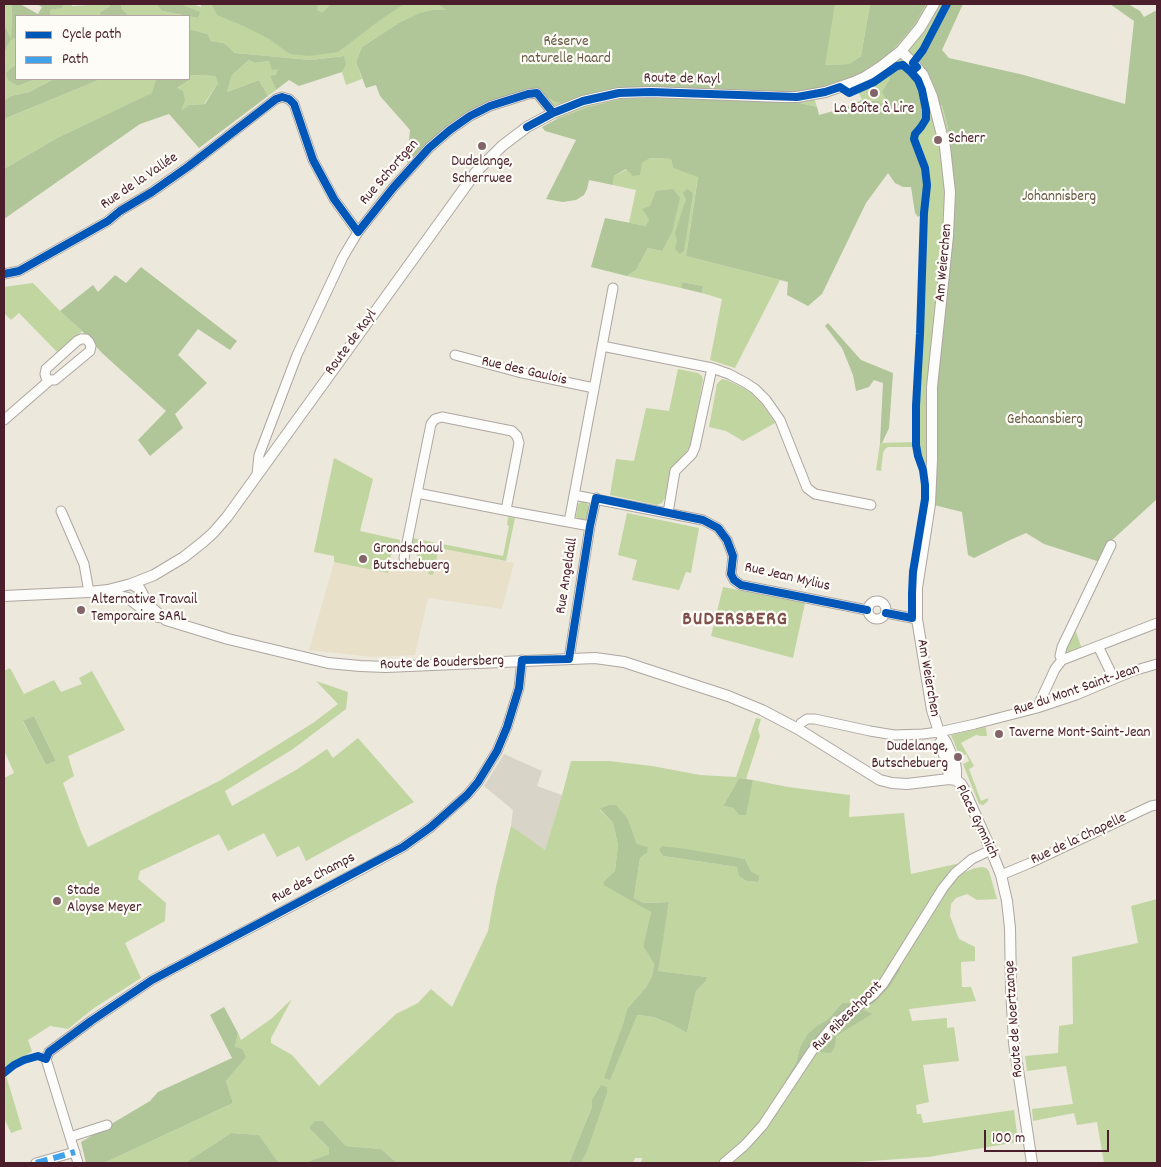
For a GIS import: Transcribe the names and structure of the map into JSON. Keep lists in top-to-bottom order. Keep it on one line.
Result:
{"streets":{"main road":["Route de Kayl","Am Weierchen","Route de Boudersberg","Place Gymnich","Route de Noertzange"],"street":["Rue Schortgen","Rue de la Vallée","Rue des Gaulois","Rue Angeldall","Rue Jean Mylius","Rue du Mont Saint-Jean","Rue de la Chapelle","Rue des Champs","Rue Ribeschpont"]},"crossings":[["Route de Kayl","Rue Schortgen"],["Route de Kayl","Am Weierchen"],["Route de Kayl","Route de Boudersberg"],["Rue Schortgen","Rue de la Vallée"],["Am Weierchen","Rue Jean Mylius"],["Am Weierchen","Rue du Mont Saint-Jean"],["Am Weierchen","Place Gymnich"],["Rue des Gaulois","Rue Angeldall"],["Rue Angeldall","Rue Jean Mylius"],["Rue Angeldall","Route de Boudersberg"],["Route de Boudersberg","Rue du Mont Saint-Jean"],["Route de Boudersberg","Place Gymnich"],["Route de Boudersberg","Rue des Champs"],["Rue du Mont Saint-Jean","Place Gymnich"],["Place Gymnich","Rue de la Chapelle"],["Place Gymnich","Rue Ribeschpont"],["Place Gymnich","Route de Noertzange"],["Rue de la Chapelle","Route de Noertzange"]],"districts":["BUDERSBERG"],"parks":["Réserve naturelle Haard","Johannisberg","Gehaansbierg"],"places":["La Boîte à Lire","Scherr","Dudelange, Scherrwee","Grondschoul Butschebuerg","Alternative Travail Temporaire SARL","Taverne Mont-Saint-Jean","Dudelange, Butschebuerg","Stade Aloyse Meyer"],"legend":["Cycle path","Path"],"scale_bar":"100 m"}
